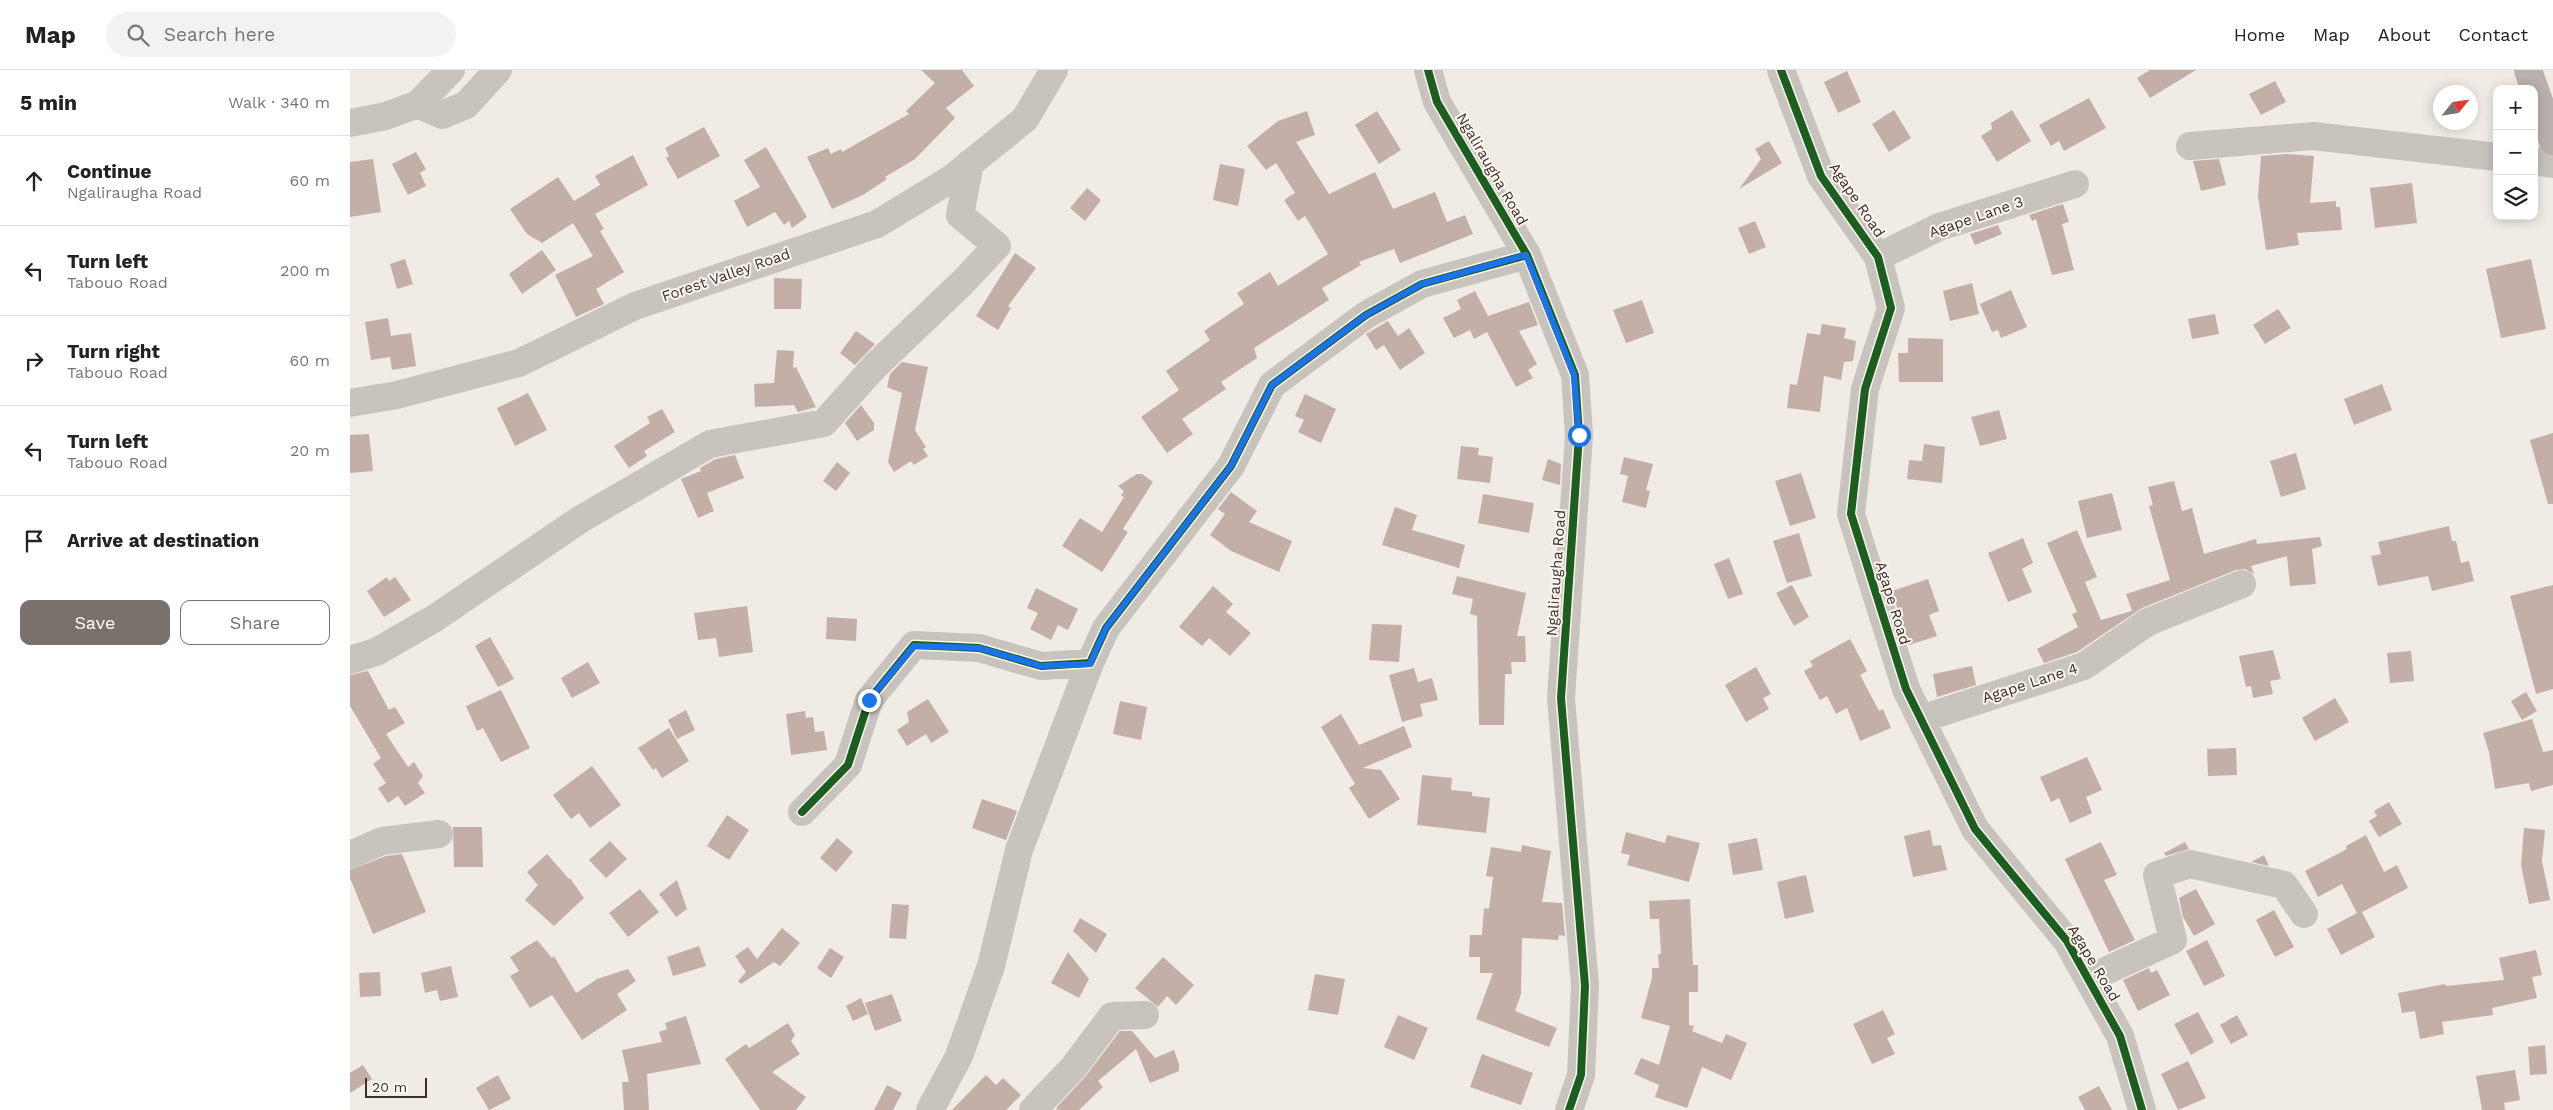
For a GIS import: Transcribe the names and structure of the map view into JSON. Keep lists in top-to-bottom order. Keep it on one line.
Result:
{"streets":{"street":["Ngaliraugha Road","Agape Road","Agape Lane 3","Forest Valley Road","Agape Lane 4"]},"crossings":[["Agape Road","Agape Lane 3"],["Agape Road","Agape Lane 4"]],"scale_bar":"20 m","north":"top right","page":{"header":"Map","search":"Search here","nav":["Home","Map","About","Contact"],"heading":["5 min","Walk · 340 m"],"map_buttons":["+","−"],"list":[["Continue","Ngaliraugha Road","60 m"],["Turn left","Tabouo Road","200 m"],["Turn right","Tabouo Road","60 m"],["Turn left","Tabouo Road","20 m"],"Arrive at destination"],"buttons":["Save","Share"],"scale":"20 m"}}
